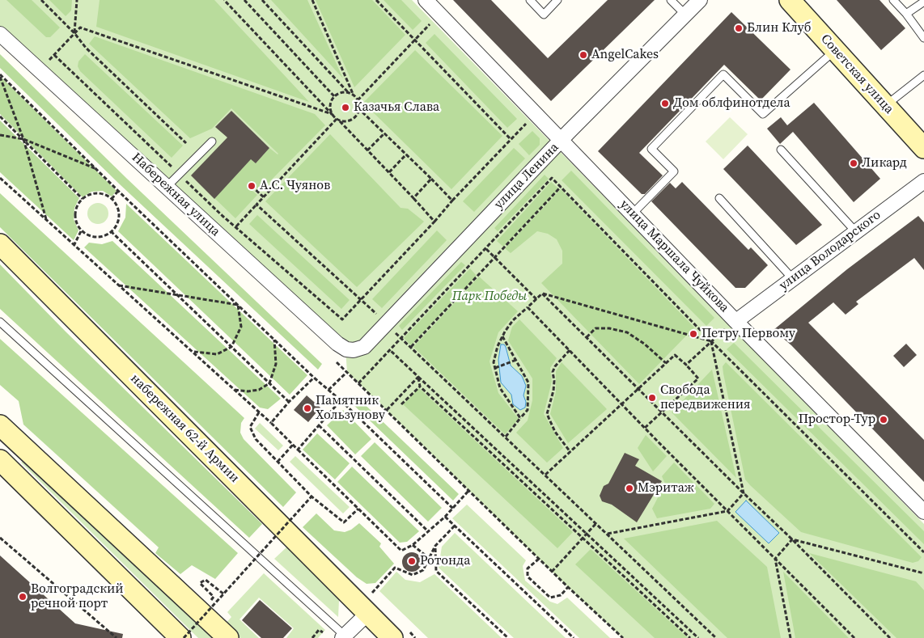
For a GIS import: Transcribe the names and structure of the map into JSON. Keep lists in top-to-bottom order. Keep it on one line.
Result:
{"streets":{"main road":["Советская улица","набережная 62-й Армии"],"street":["улица Ленина","Набережная улица","улица Володарского","улица Маршала Чуйкова"]},"crossings":[["улица Ленина","Набережная улица"],["улица Ленина","улица Маршала Чуйкова"],["улица Володарского","улица Маршала Чуйкова"]],"parks":["Парк Победы"],"places":["Блин Клуб","AngelCakes","Дом облфинотдела","Казачья Слава","Ликард","А.С. Чуянов","Петру Первому","Свобода передвижения","Памятник Хользунову","Простор-Тур","Мэритаж","Ротонда","Волгоградский речной порт"]}
